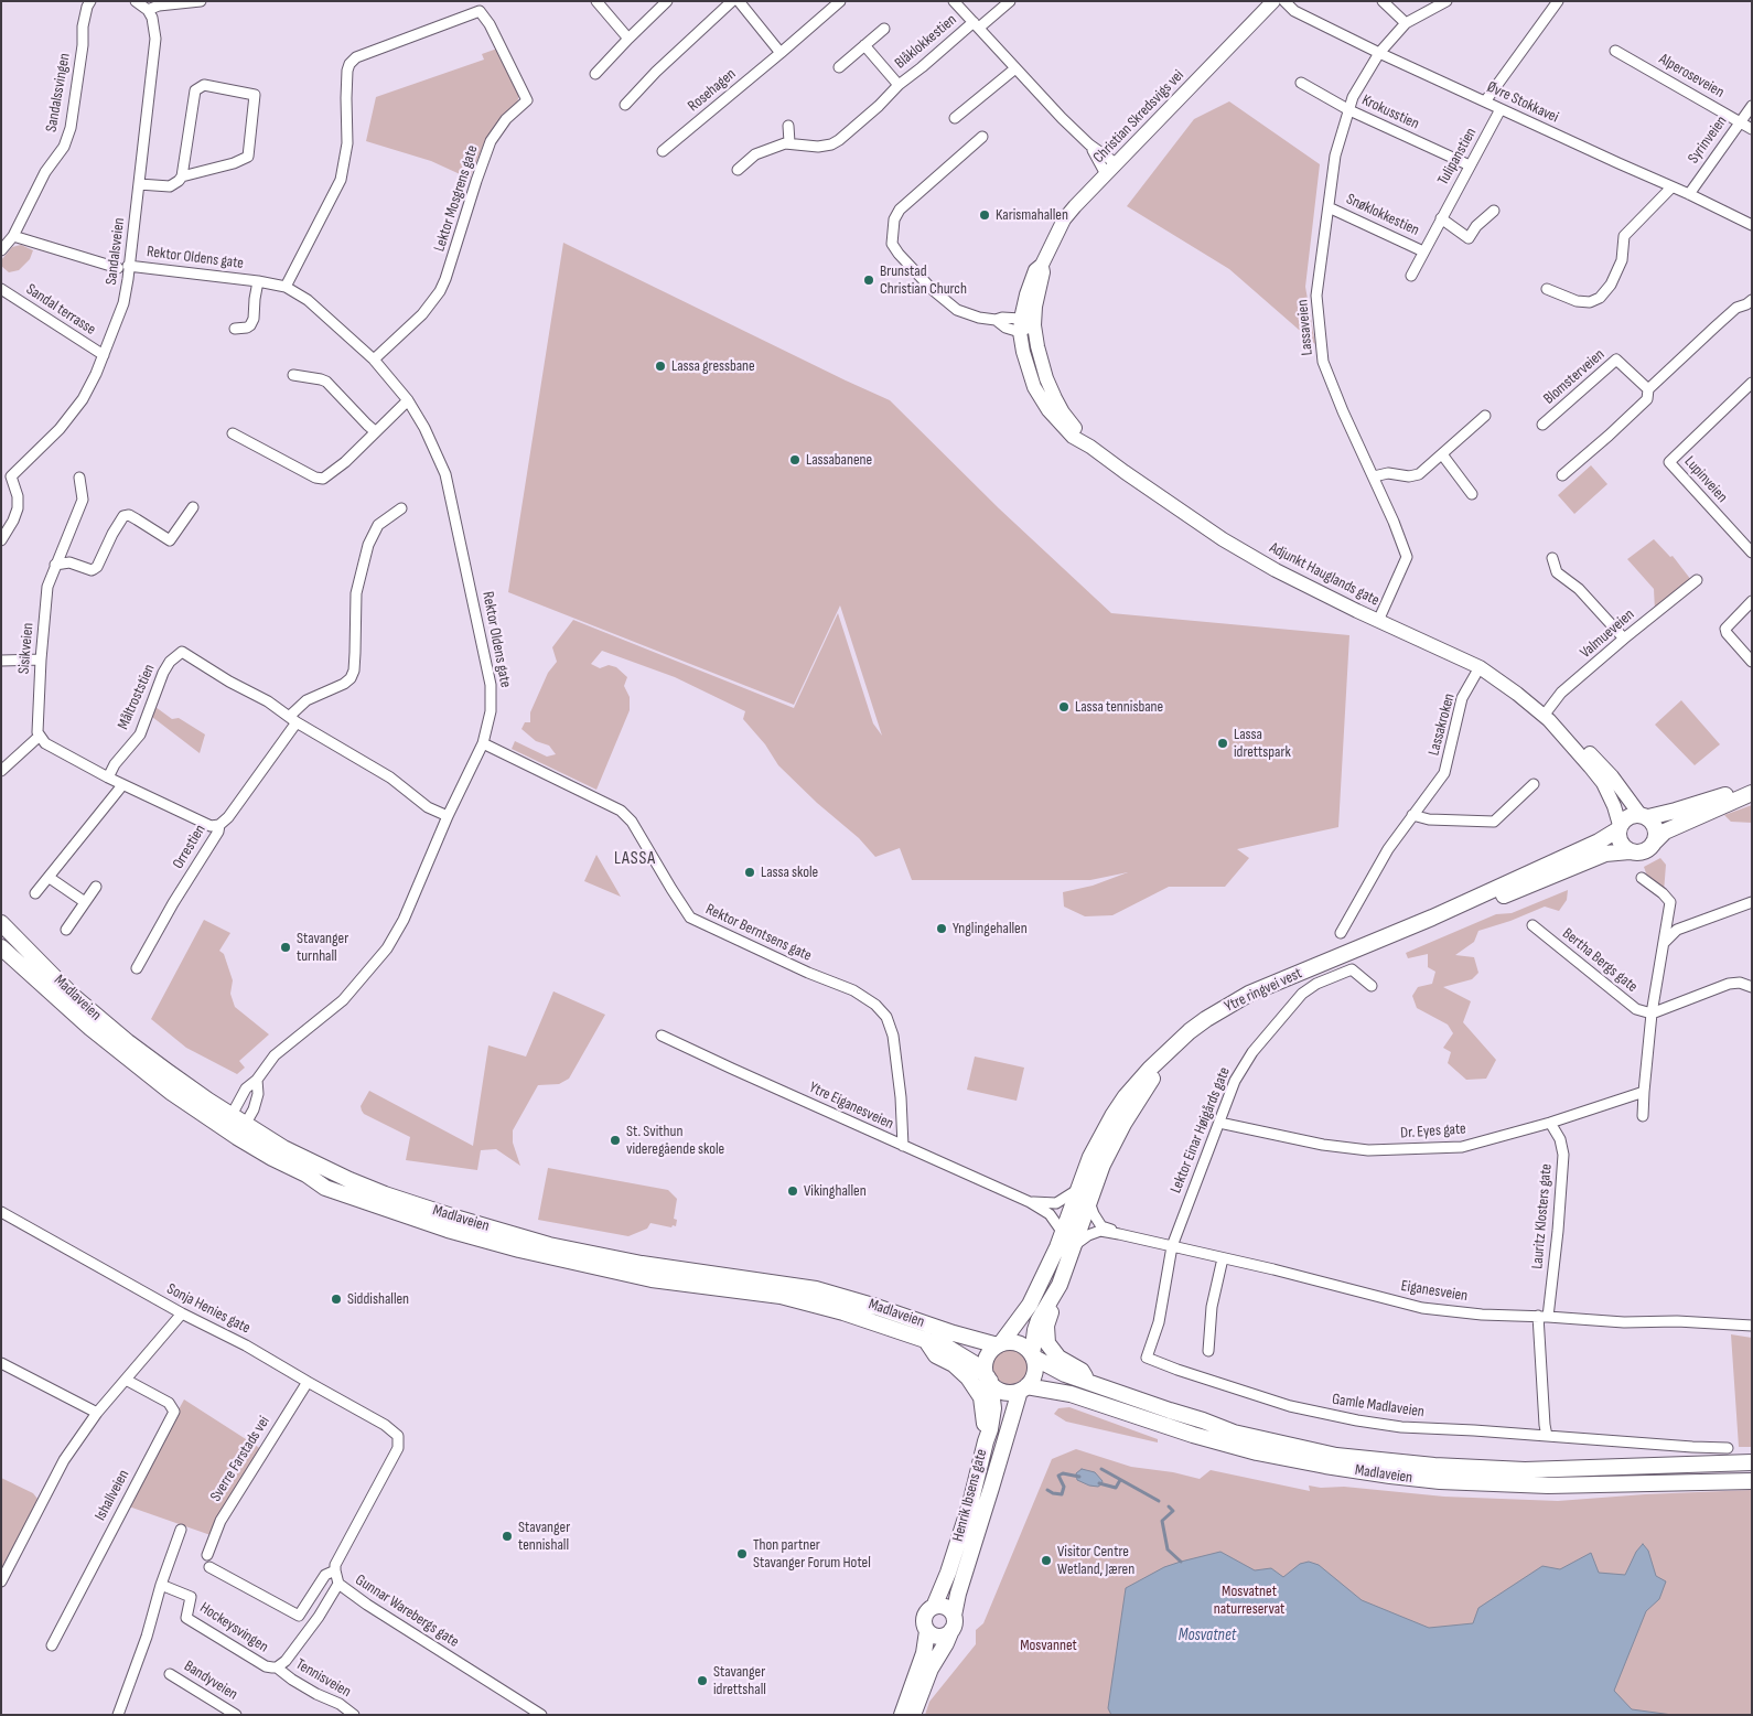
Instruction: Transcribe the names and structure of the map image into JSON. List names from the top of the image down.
{
  "streets": {
    "main road": [
      "Christian Skredsvigs vei",
      "Adjunkt Hauglands gate",
      "Ytre ringvei vest",
      "Madlaveien",
      "Henrik Ibsens gate"
    ],
    "street": [
      "Blåklokkestien",
      "Alperoseveien",
      "Rosehagen",
      "Sandalssvingen",
      "Øvre Stokkavei",
      "Krokusstien",
      "Syrinveien",
      "Tulipanstien",
      "Lektor Mosgrens gate",
      "Snøklokkestien",
      "Sandalsveien",
      "Rektor Oldens gate",
      "Sandal terrasse",
      "Lassaveien",
      "Blomsterveien",
      "Lupinveien",
      "Valmueveien",
      "Sisikveien",
      "Måltroststien",
      "Lassakroken",
      "Orrestien",
      "Rektor Berntsens gate",
      "Bertha Bergs gate",
      "Ytre Eiganesveien",
      "Lektor Einar Høigårds gate",
      "Dr. Eyes gate",
      "Lauritz Klosters gate",
      "Eiganesveien",
      "Sonja Henies gate",
      "Gamle Madlaveien",
      "Sverre Farstads vei",
      "Ishallveien",
      "Gunnar Warebergs gate",
      "Hockeysvingen",
      "Tennisveien",
      "Bandyveien"
    ]
  },
  "crossings": [
    ["Alperoseveien", "Syrinveien"],
    ["Øvre Stokkavei", "Syrinveien"],
    ["Øvre Stokkavei", "Tulipanstien"],
    ["Øvre Stokkavei", "Lassaveien"],
    ["Krokusstien", "Tulipanstien"],
    ["Krokusstien", "Lassaveien"],
    ["Christian Skredsvigs vei", "Adjunkt Hauglands gate"],
    ["Tulipanstien", "Snøklokkestien"],
    ["Lektor Mosgrens gate", "Rektor Oldens gate"],
    ["Snøklokkestien", "Lassaveien"],
    ["Sandalsveien", "Rektor Oldens gate"],
    ["Sandalsveien", "Sandal terrasse"],
    ["Rektor Oldens gate", "Rektor Berntsens gate"],
    ["Rektor Oldens gate", "Madlaveien"],
    ["Lassaveien", "Adjunkt Hauglands gate"],
    ["Adjunkt Hauglands gate", "Valmueveien"],
    ["Adjunkt Hauglands gate", "Lassakroken"],
    ["Adjunkt Hauglands gate", "Ytre ringvei vest"],
    ["Måltroststien", "Orrestien"],
    ["Rektor Berntsens gate", "Ytre Eiganesveien"],
    ["Bertha Bergs gate", "Dr. Eyes gate"],
    ["Ytre ringvei vest", "Madlaveien"],
    ["Ytre ringvei vest", "Ytre Eiganesveien"],
    ["Ytre ringvei vest", "Eiganesveien"],
    ["Ytre ringvei vest", "Henrik Ibsens gate"],
    ["Madlaveien", "Henrik Ibsens gate"],
    ["Lektor Einar Høigårds gate", "Dr. Eyes gate"],
    ["Lektor Einar Høigårds gate", "Eiganesveien"],
    ["Lektor Einar Høigårds gate", "Gamle Madlaveien"],
    ["Dr. Eyes gate", "Lauritz Klosters gate"],
    ["Lauritz Klosters gate", "Eiganesveien"],
    ["Lauritz Klosters gate", "Gamle Madlaveien"],
    ["Eiganesveien", "Gamle Madlaveien"],
    ["Sonja Henies gate", "Sverre Farstads vei"],
    ["Sonja Henies gate", "Gunnar Warebergs gate"],
    ["Gunnar Warebergs gate", "Hockeysvingen"],
    ["Hockeysvingen", "Tennisveien"]
  ],
  "districts": ["LASSA"],
  "water": ["Mosvatnet"],
  "parks": ["Mosvatnet naturreservat", "Mosvannet"],
  "places": [
    "Karismahallen",
    "Brunstad Christian Church",
    "Lassa gressbane",
    "Lassabanene",
    "Lassa tennisbane",
    "Lassa idrettspark",
    "Lassa skole",
    "Ynglingehallen",
    "Stavanger turnhall",
    "St. Svithun videregående skole",
    "Vikinghallen",
    "Siddishallen",
    "Stavanger tennishall",
    "Thon partner Stavanger Forum Hotel",
    "Visitor Centre Wetland, Jæren",
    "Stavanger idrettshall"
  ]
}
